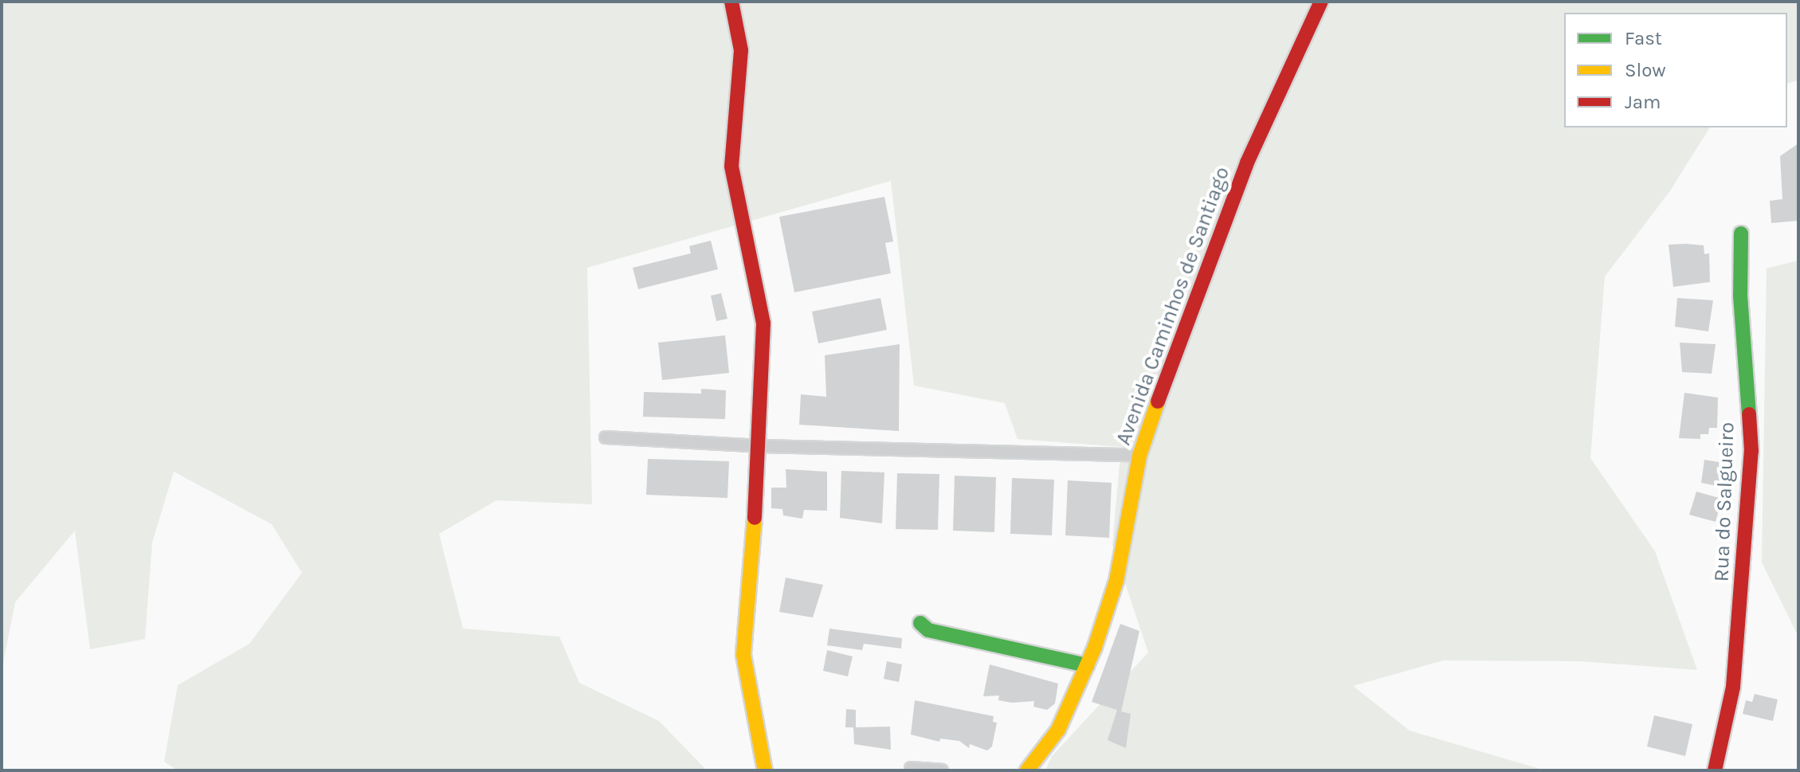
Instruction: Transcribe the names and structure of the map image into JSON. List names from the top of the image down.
{
  "streets": {
    "street": ["Avenida Caminhos de Santiago", "Rua do Salgueiro"]
  },
  "legend": ["Fast", "Slow", "Jam"]
}
